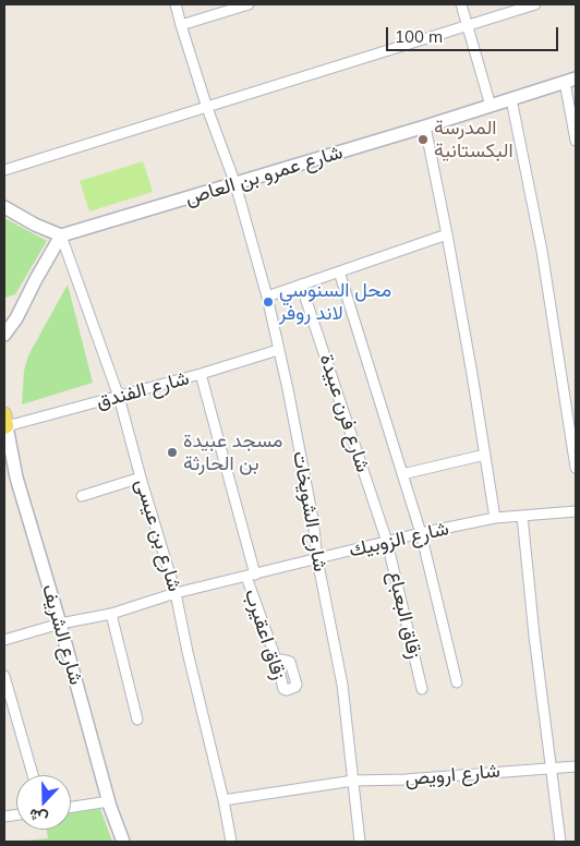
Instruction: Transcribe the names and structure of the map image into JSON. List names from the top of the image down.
{
  "streets": {
    "street": [
      "شارع عمرو بن العاص",
      "شارع الفندق",
      "شارع فرن عبيدة",
      "شارع الشويخات",
      "شارع بن عيسى",
      "شارع الزوبيك",
      "زقاق البعباع",
      "شارع الشريف",
      "زقاق اعقيرب",
      "شارع ارويص"
    ]
  },
  "crossings": [
    ["شارع عمرو بن العاص", "شارع الشويخات"],
    ["شارع عمرو بن العاص", "شارع بن عيسى"],
    ["شارع الفندق", "شارع الشويخات"],
    ["شارع الفندق", "شارع بن عيسى"],
    ["شارع الفندق", "شارع الشريف"],
    ["شارع الفندق", "زقاق اعقيرب"],
    ["شارع فرن عبيدة", "شارع الزوبيك"],
    ["شارع فرن عبيدة", "زقاق البعباع"],
    ["شارع الشويخات", "شارع الزوبيك"],
    ["شارع الشويخات", "شارع ارويص"],
    ["شارع بن عيسى", "شارع الزوبيك"],
    ["شارع بن عيسى", "شارع ارويص"],
    ["شارع الزوبيك", "زقاق البعباع"],
    ["شارع الزوبيك", "شارع الشريف"],
    ["شارع الزوبيك", "زقاق اعقيرب"]
  ],
  "places": ["المدرسة البكستانية", "محل السنوسي لاند روفر", "مسجد عبيدة بن الحارثة"],
  "scale_bar": "100 m",
  "north": "bottom"
}
